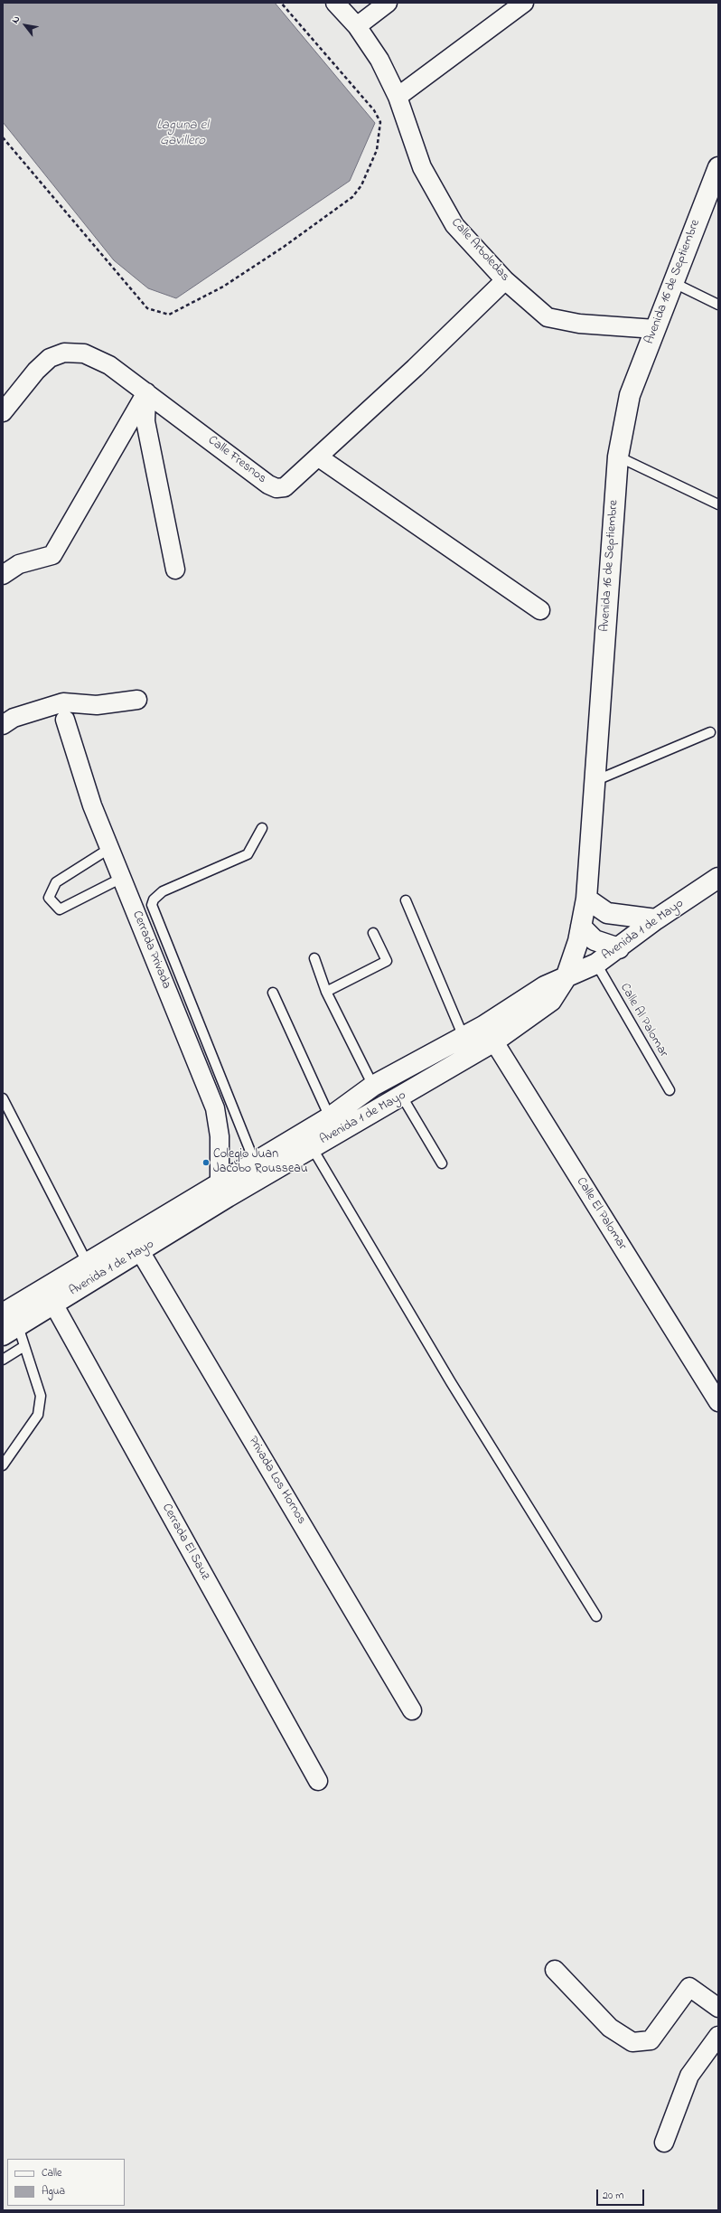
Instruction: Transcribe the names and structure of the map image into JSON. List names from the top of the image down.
{
  "streets": {
    "main road": ["Avenida 16 de Septiembre", "Avenida 1 de Mayo"],
    "street": [
      "Calle Arboledas",
      "Calle Fresnos",
      "Cerrada Privada",
      "Calle El Palomar",
      "Privada Los Hornos",
      "Cerrada El Sauz"
    ],
    "lane": ["Calle Al Palomar"]
  },
  "crossings": [
    ["Calle Arboledas", "Avenida 16 de Septiembre"],
    ["Calle Arboledas", "Calle Fresnos"],
    ["Avenida 16 de Septiembre", "Avenida 1 de Mayo"],
    ["Avenida 1 de Mayo", "Cerrada Privada"],
    ["Avenida 1 de Mayo", "Calle Al Palomar"],
    ["Avenida 1 de Mayo", "Calle El Palomar"],
    ["Avenida 1 de Mayo", "Privada Los Hornos"],
    ["Avenida 1 de Mayo", "Cerrada El Sauz"]
  ],
  "water": ["Laguna el Gavillero"],
  "places": ["Colegio Juan Jacobo Rousseau"],
  "legend": ["Calle", "Agua"],
  "scale_bar": "20 m",
  "north": "top left"
}
